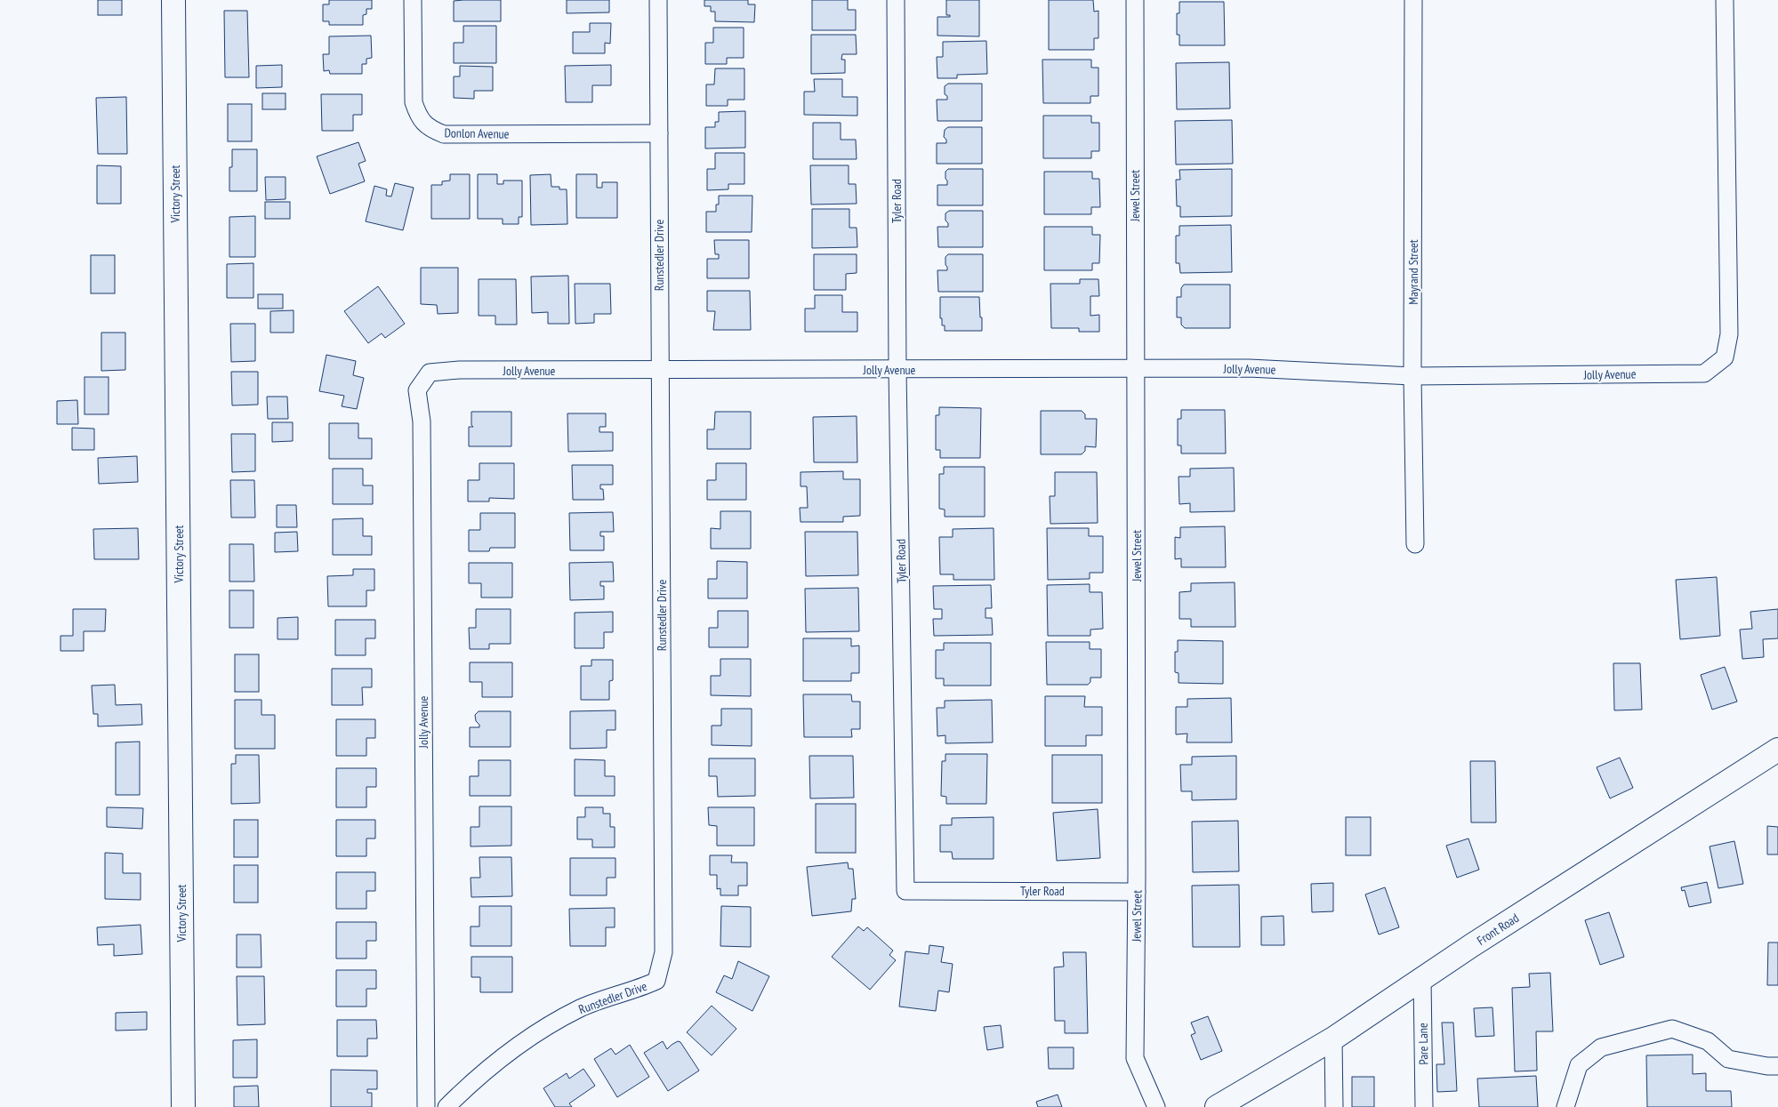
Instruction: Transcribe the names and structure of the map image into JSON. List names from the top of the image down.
{
  "streets": {
    "street": [
      "Donlon Avenue",
      "Victory Street",
      "Jewel Street",
      "Tyler Road",
      "Runstedler Drive",
      "Mayrand Street",
      "Jolly Avenue",
      "Front Road",
      "Pare Lane"
    ]
  },
  "crossings": [
    ["Donlon Avenue", "Runstedler Drive"],
    ["Jewel Street", "Tyler Road"],
    ["Jewel Street", "Jolly Avenue"],
    ["Tyler Road", "Jolly Avenue"],
    ["Runstedler Drive", "Jolly Avenue"],
    ["Mayrand Street", "Jolly Avenue"],
    ["Front Road", "Pare Lane"]
  ]
}
